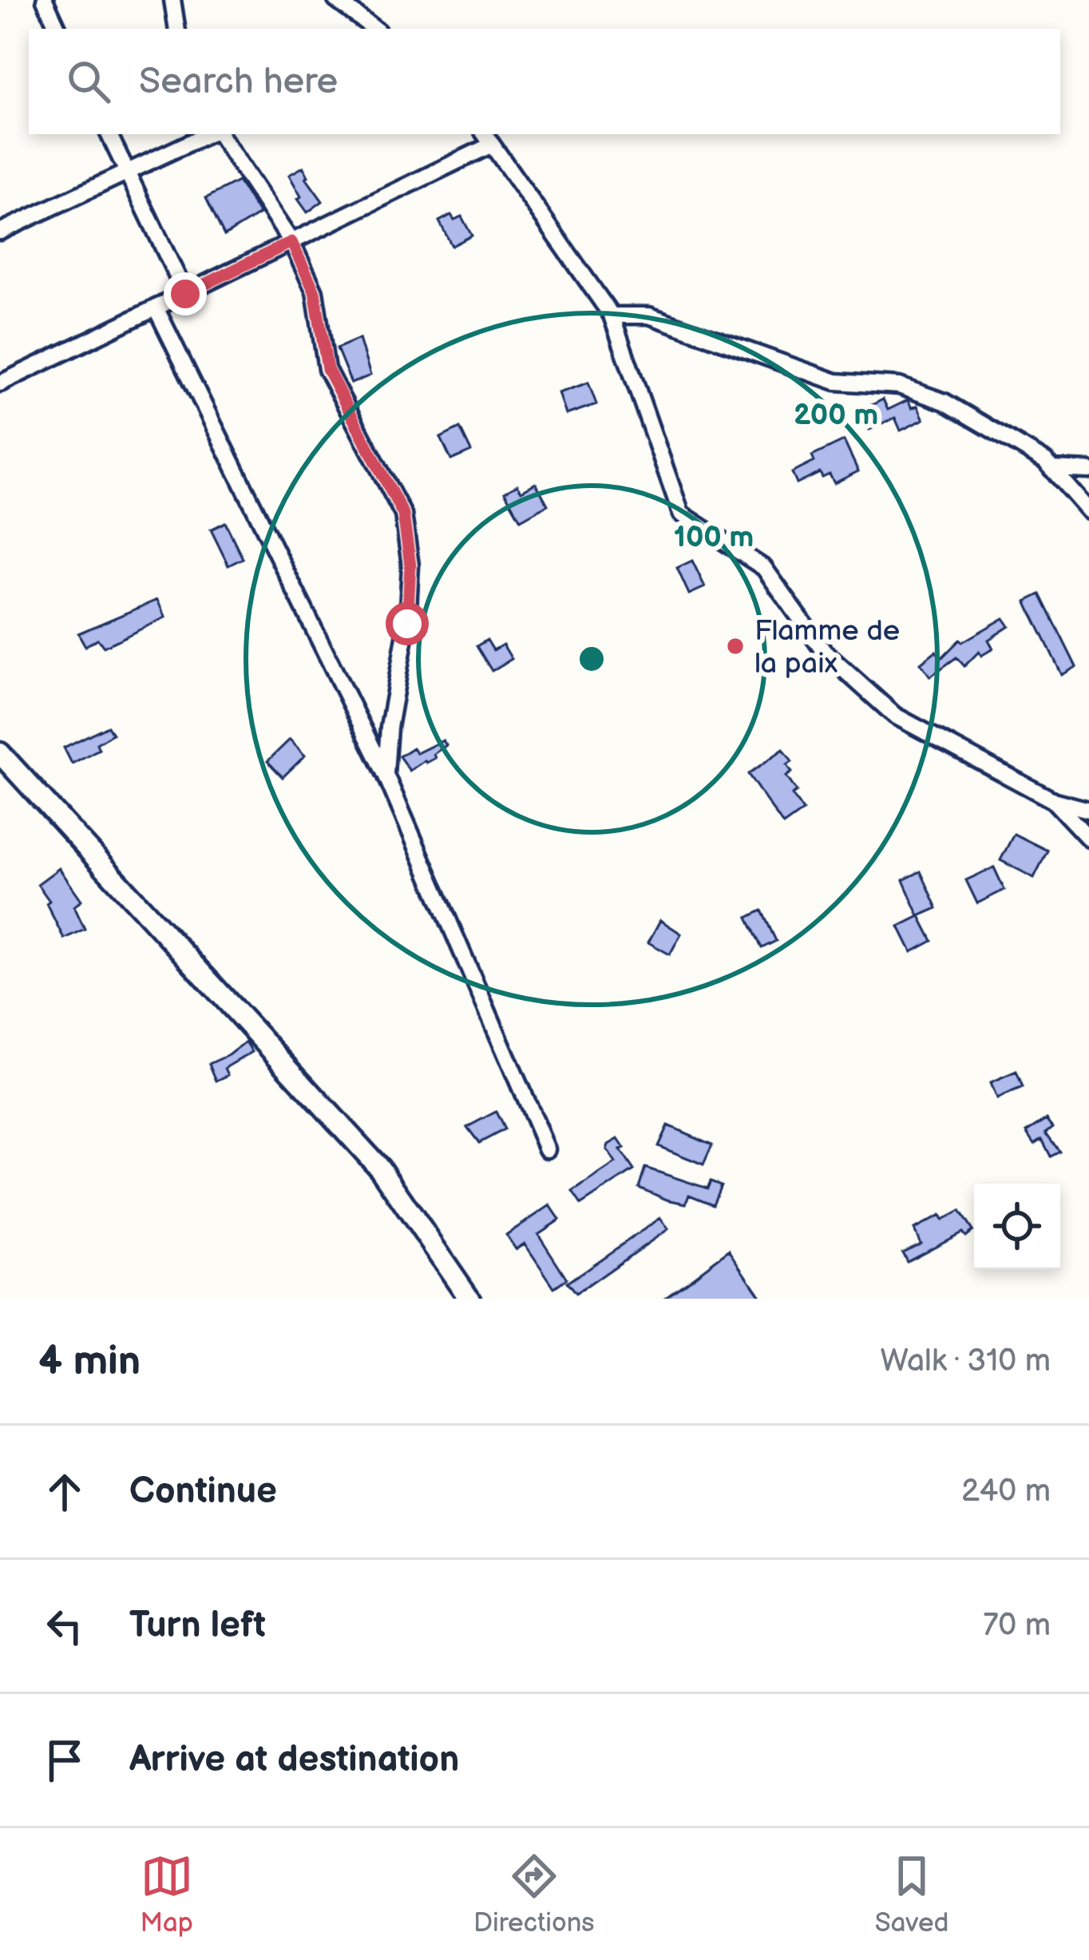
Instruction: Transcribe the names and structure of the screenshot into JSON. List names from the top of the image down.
{
  "places": ["Flamme de la paix"],
  "page": {
    "search": "Search here",
    "heading": ["4 min", "Walk · 310 m"],
    "list": [
      ["Continue", "240 m"],
      ["Turn left", "70 m"],
      "Arrive at destination"
    ],
    "nav": ["Map", "Directions", "Saved"]
  },
  "rings": ["200 m", "100 m"]
}
